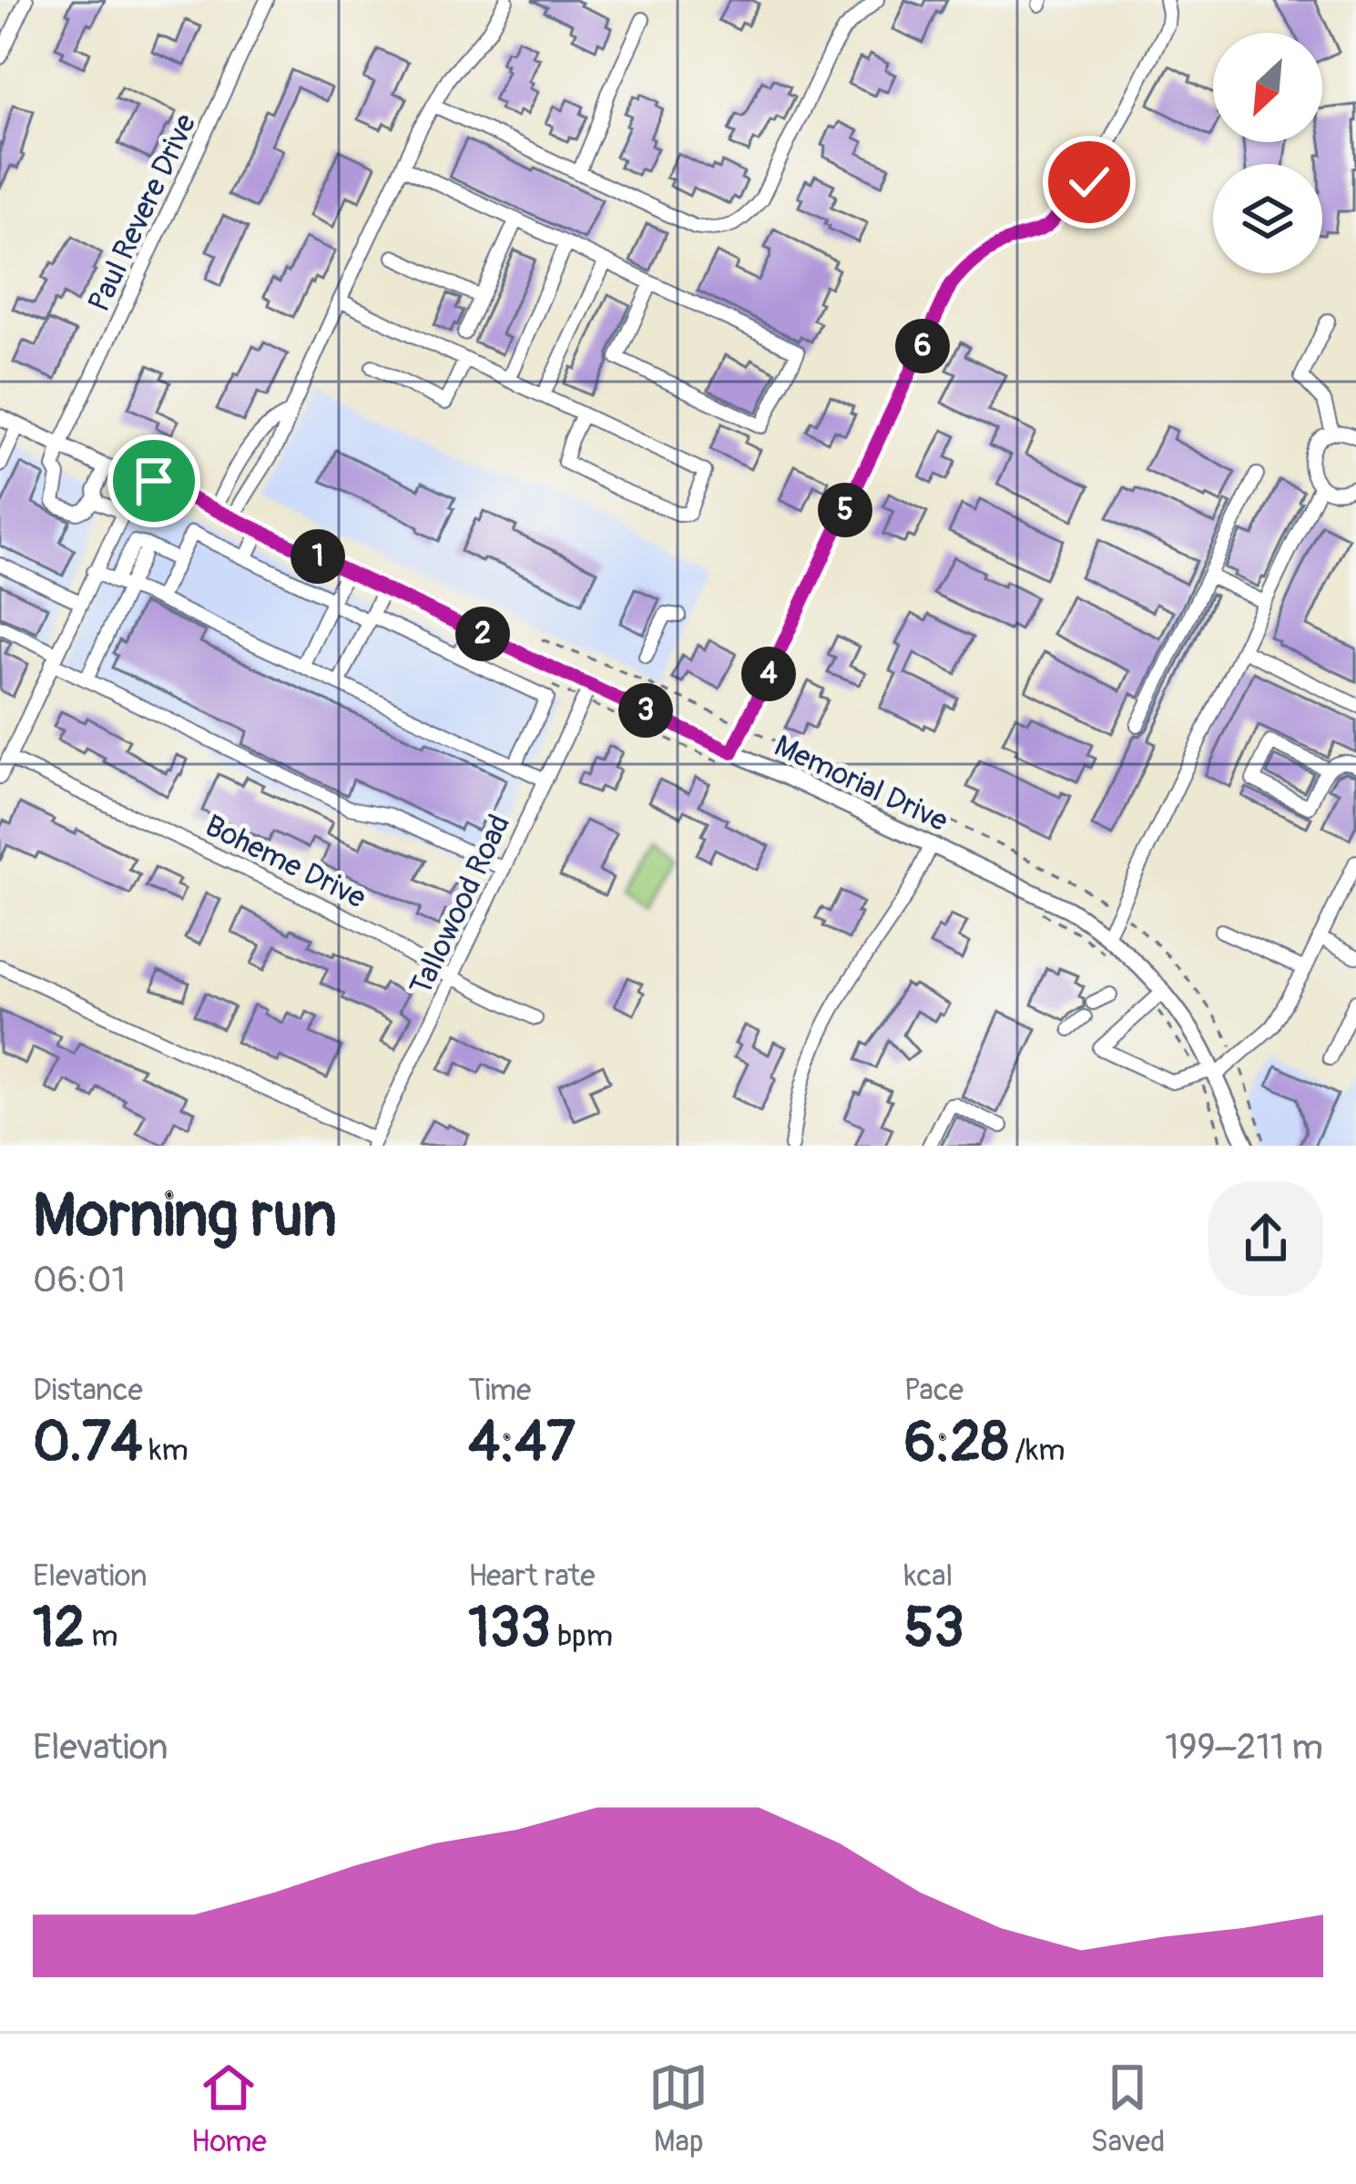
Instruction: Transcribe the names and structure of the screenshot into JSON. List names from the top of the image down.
{
  "streets": {
    "main road": ["Memorial Drive"],
    "street": ["Paul Revere Drive", "Boheme Drive", "Tallowood Road"]
  },
  "crossings": [
    ["Paul Revere Drive", "Memorial Drive"],
    ["Memorial Drive", "Tallowood Road"],
    ["Boheme Drive", "Tallowood Road"]
  ],
  "north": "bottom left",
  "page": {
    "pins": [
      "6",
      "5",
      "1",
      "2",
      "4",
      "3"
    ],
    "heading": ["Morning run", "06:01"],
    "stats": [
      ["Distance", "0.74 km"],
      ["Time", "4:47"],
      ["Pace", "6:28 /km"],
      ["Elevation", "12 m"],
      ["Heart rate", "133 bpm"],
      ["kcal", "53"]
    ],
    "chart": ["Elevation", "199–211 m"],
    "tabs": ["Home", "Map", "Saved"]
  }
}
